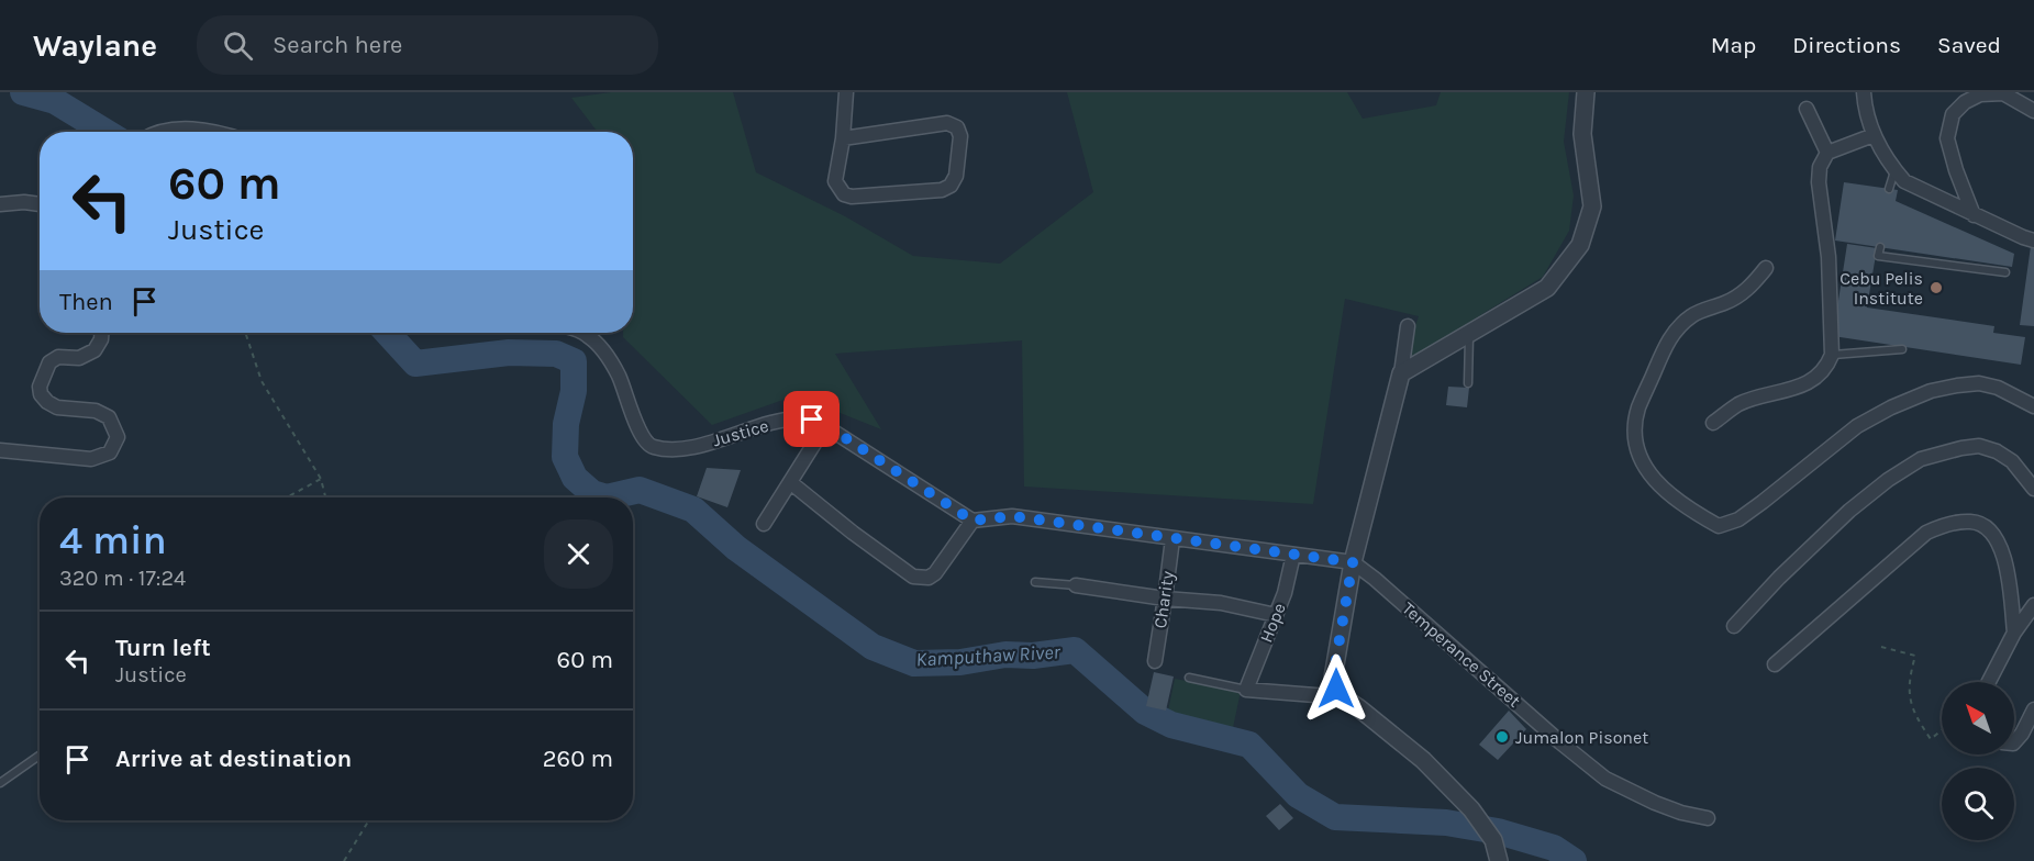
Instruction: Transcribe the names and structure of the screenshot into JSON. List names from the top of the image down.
{
  "streets": {
    "street": [
      "Justice",
      "Charity",
      "Hope",
      "Temperance Street"
    ]
  },
  "water": ["Kamputhaw River"],
  "places": ["Cebu Pelis Institute", "Jumalon Pisonet"],
  "north": "top left",
  "page": {
    "header": "Waylane",
    "search": "Search here",
    "nav": ["Map", "Directions", "Saved"],
    "turn": ["60 m", "Justice"],
    "then": "Then",
    "heading": ["4 min", "320 m · 17:24"],
    "list": [
      {
        "name": "Turn left",
        "note": "Justice",
        "value": "60 m"
      },
      {
        "name": "Arrive at destination",
        "value": "260 m"
      }
    ]
  }
}
